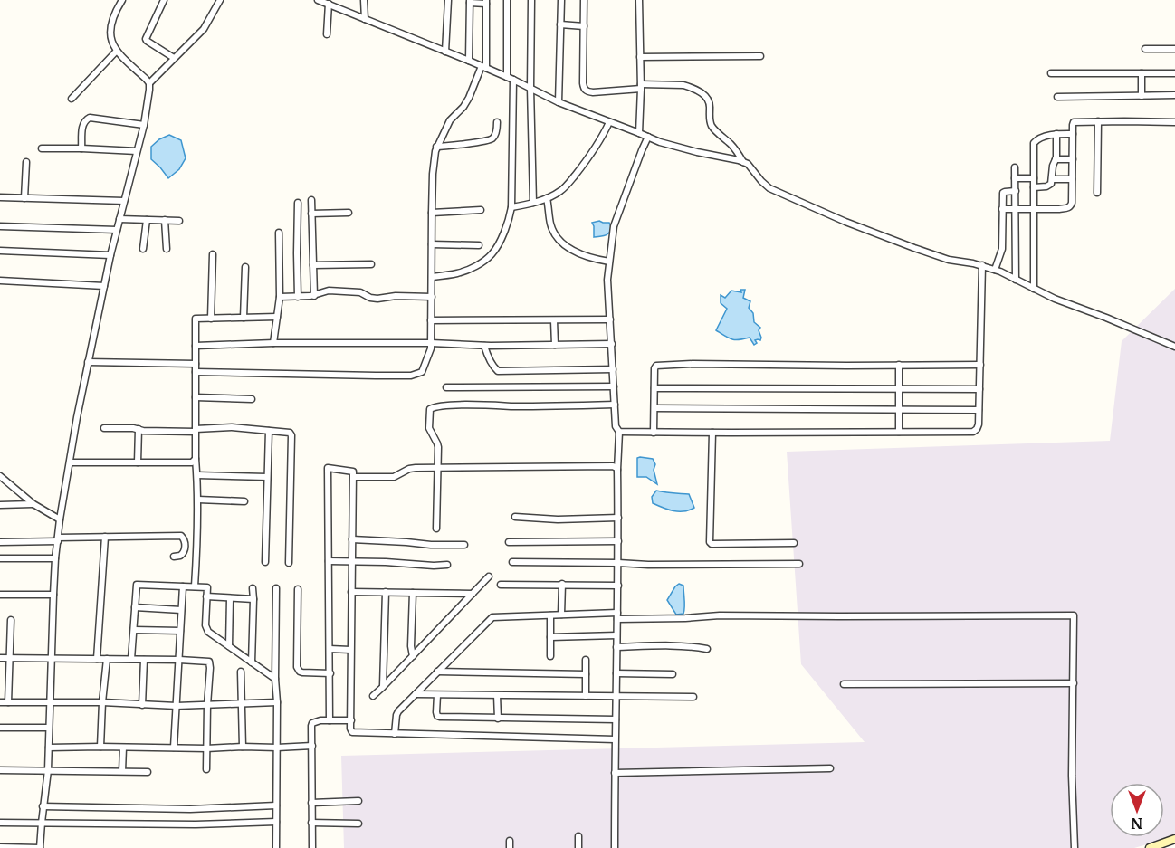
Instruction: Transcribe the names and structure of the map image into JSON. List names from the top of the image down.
{
  "north": "bottom"
}
